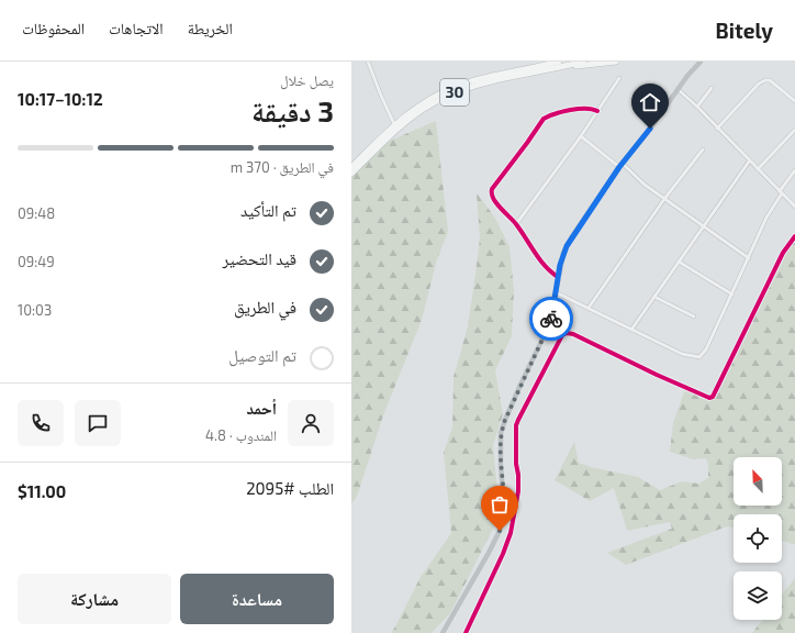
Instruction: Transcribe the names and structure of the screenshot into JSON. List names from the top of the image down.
{
  "streets": {
    "main road": ["30"]
  },
  "north": "top left",
  "page": {
    "header": "Bitely",
    "nav": ["الخريطة", "الاتجاهات", "المحفوظات"],
    "heading": ["3 دقيقة", "يصل خلال", "10:12–10:17"],
    "panel": [
      "أحمد",
      "المندوب · 4.8",
      "الطلب #2095",
      "$11.00"
    ],
    "bar": "في الطريق · 370 m",
    "list": [
      ["تم التأكيد", "09:48"],
      ["قيد التحضير", "09:49"],
      ["في الطريق", "10:03"],
      "تم التوصيل"
    ],
    "buttons": ["مساعدة", "مشاركة"]
  }
}
